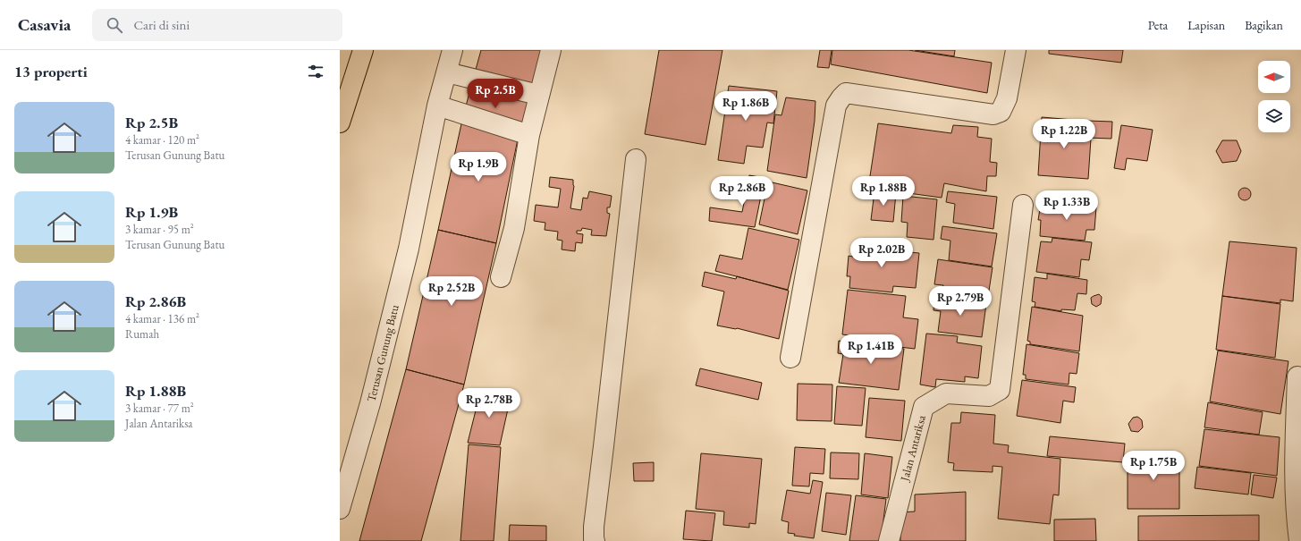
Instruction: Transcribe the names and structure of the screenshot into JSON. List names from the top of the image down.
{
  "streets": {
    "street": ["Terusan Gunung Batu", "Jalan Antariksa"]
  },
  "north": "left",
  "page": {
    "header": "Casavia",
    "search": "Cari di sini",
    "nav": ["Peta", "Lapisan", "Bagikan"],
    "heading": "13 properti",
    "price": [
      "Rp 2.5B",
      "Rp 1.86B",
      "Rp 1.22B",
      "Rp 1.9B",
      "Rp 2.86B",
      "Rp 1.88B",
      "Rp 1.33B",
      "Rp 2.02B",
      "Rp 2.52B",
      "Rp 2.79B",
      "Rp 1.41B",
      "Rp 2.78B",
      "Rp 1.75B"
    ],
    "list": [
      {
        "name": "Rp 2.5B",
        "note": "4 kamar · 120 m² · Terusan Gunung Batu"
      },
      {
        "name": "Rp 1.9B",
        "note": "3 kamar · 95 m² · Terusan Gunung Batu"
      },
      {
        "name": "Rp 2.86B",
        "note": "4 kamar · 136 m² · Rumah"
      },
      {
        "name": "Rp 1.88B",
        "note": "3 kamar · 77 m² · Jalan Antariksa"
      }
    ]
  }
}
